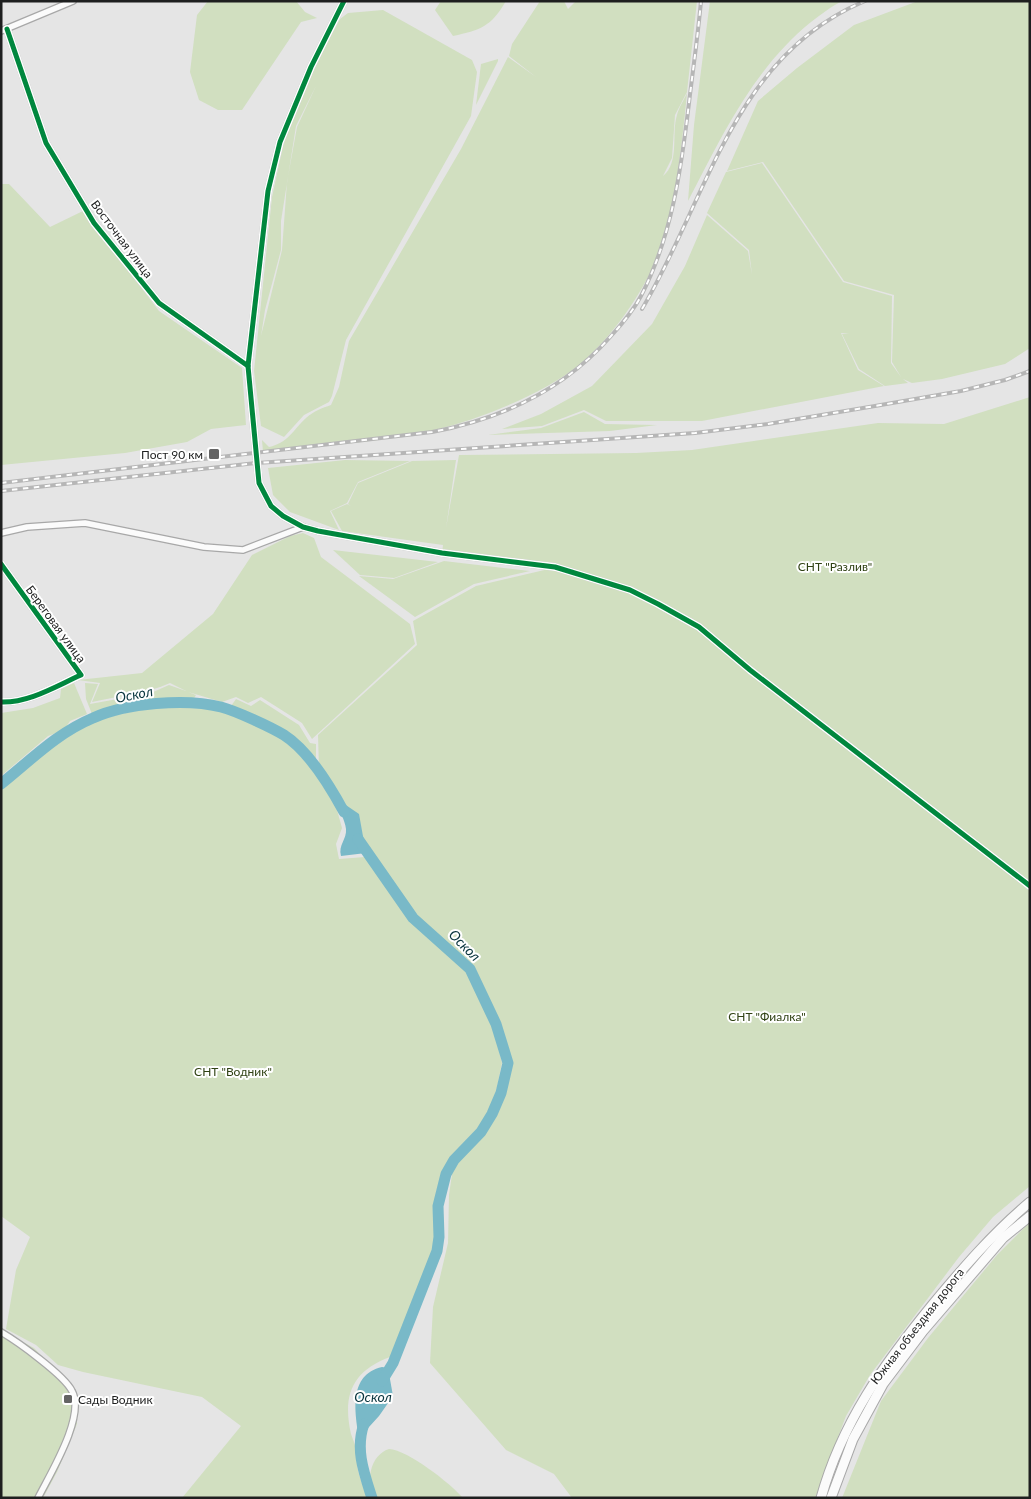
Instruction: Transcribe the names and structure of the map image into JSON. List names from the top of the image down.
{
  "streets": {
    "main road": ["Южная объездная дорога"],
    "street": ["Восточная улица", "Береговая улица"]
  },
  "water": ["Оскол"],
  "parks": ["СНТ \"Разлив\"", "СНТ \"Фиалка\"", "СНТ \"Водник\""],
  "places": {
    "transit": ["Пост 90 км", "Сады Водник"]
  }
}
